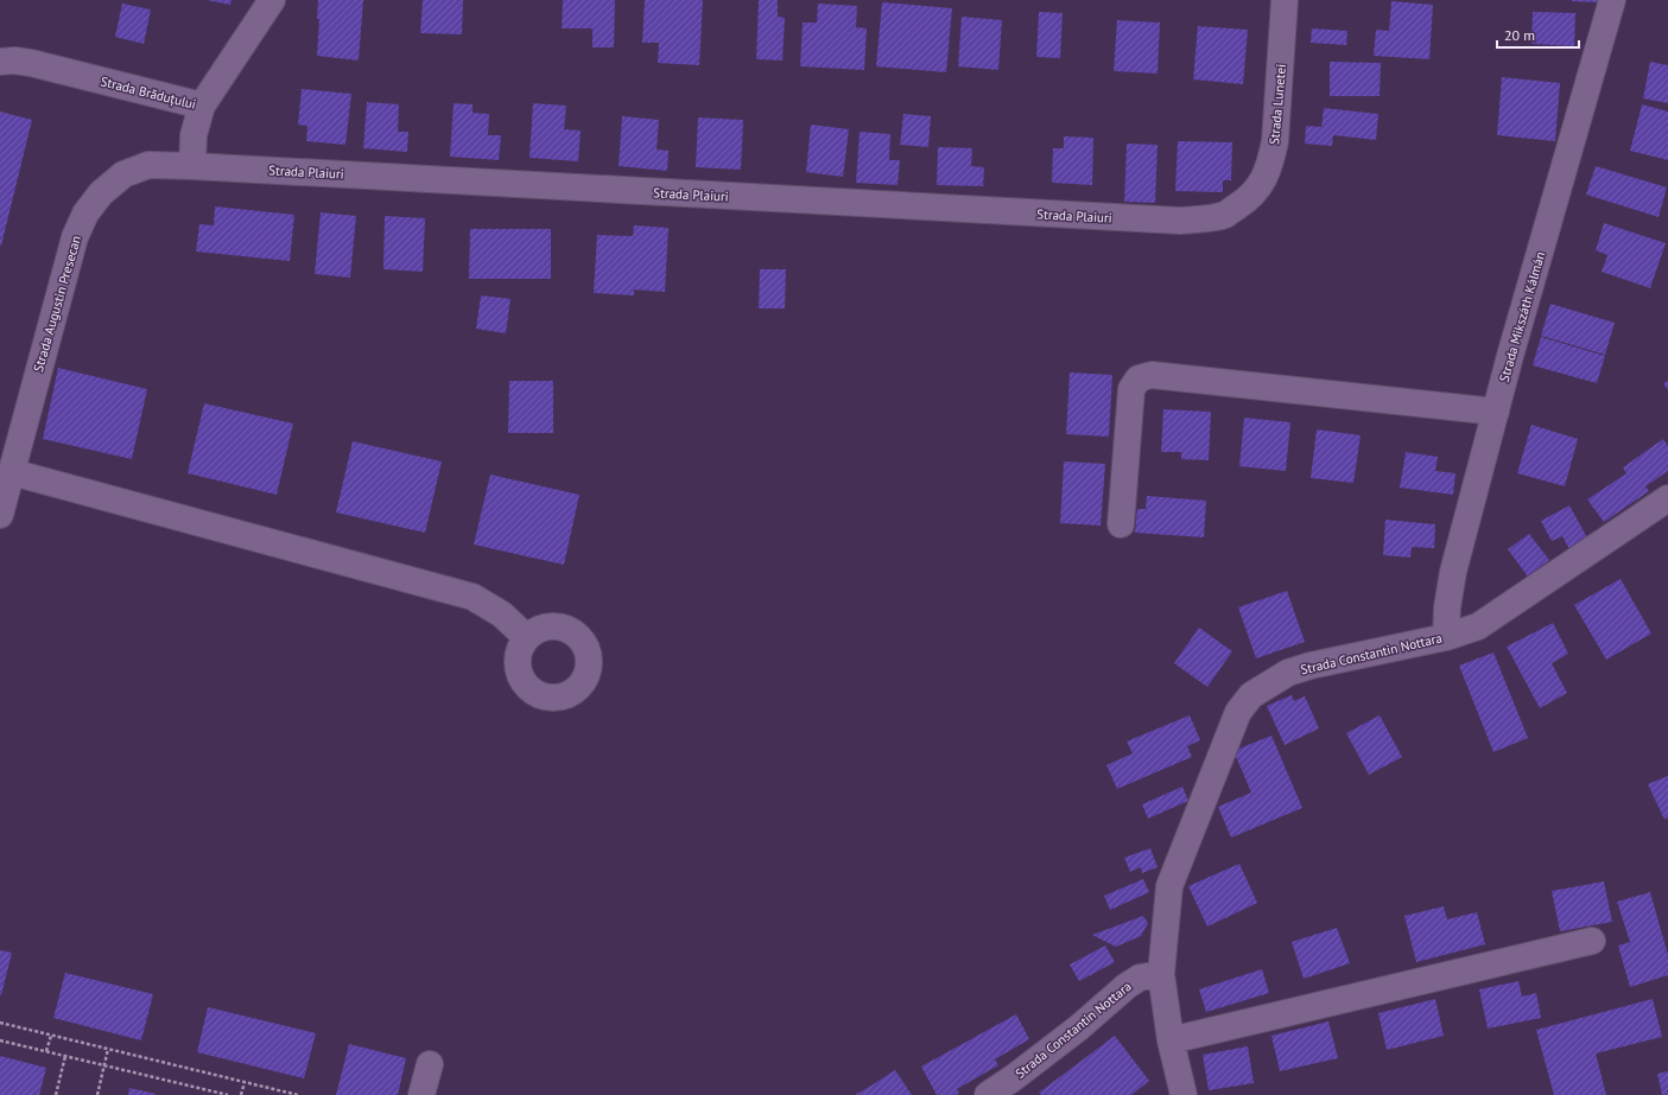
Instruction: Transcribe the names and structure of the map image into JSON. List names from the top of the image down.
{
  "streets": {
    "street": [
      "Strada Brăduțului",
      "Strada Lunetei",
      "Strada Plaiuri",
      "Strada Augustin Presecan",
      "Strada Mikszáth Kálmán",
      "Strada Constantin Nottara"
    ]
  },
  "crossings": [
    ["Strada Lunetei", "Strada Plaiuri"],
    ["Strada Plaiuri", "Strada Augustin Presecan"],
    ["Strada Mikszáth Kálmán", "Strada Constantin Nottara"]
  ],
  "scale_bar": "20 m"
}
